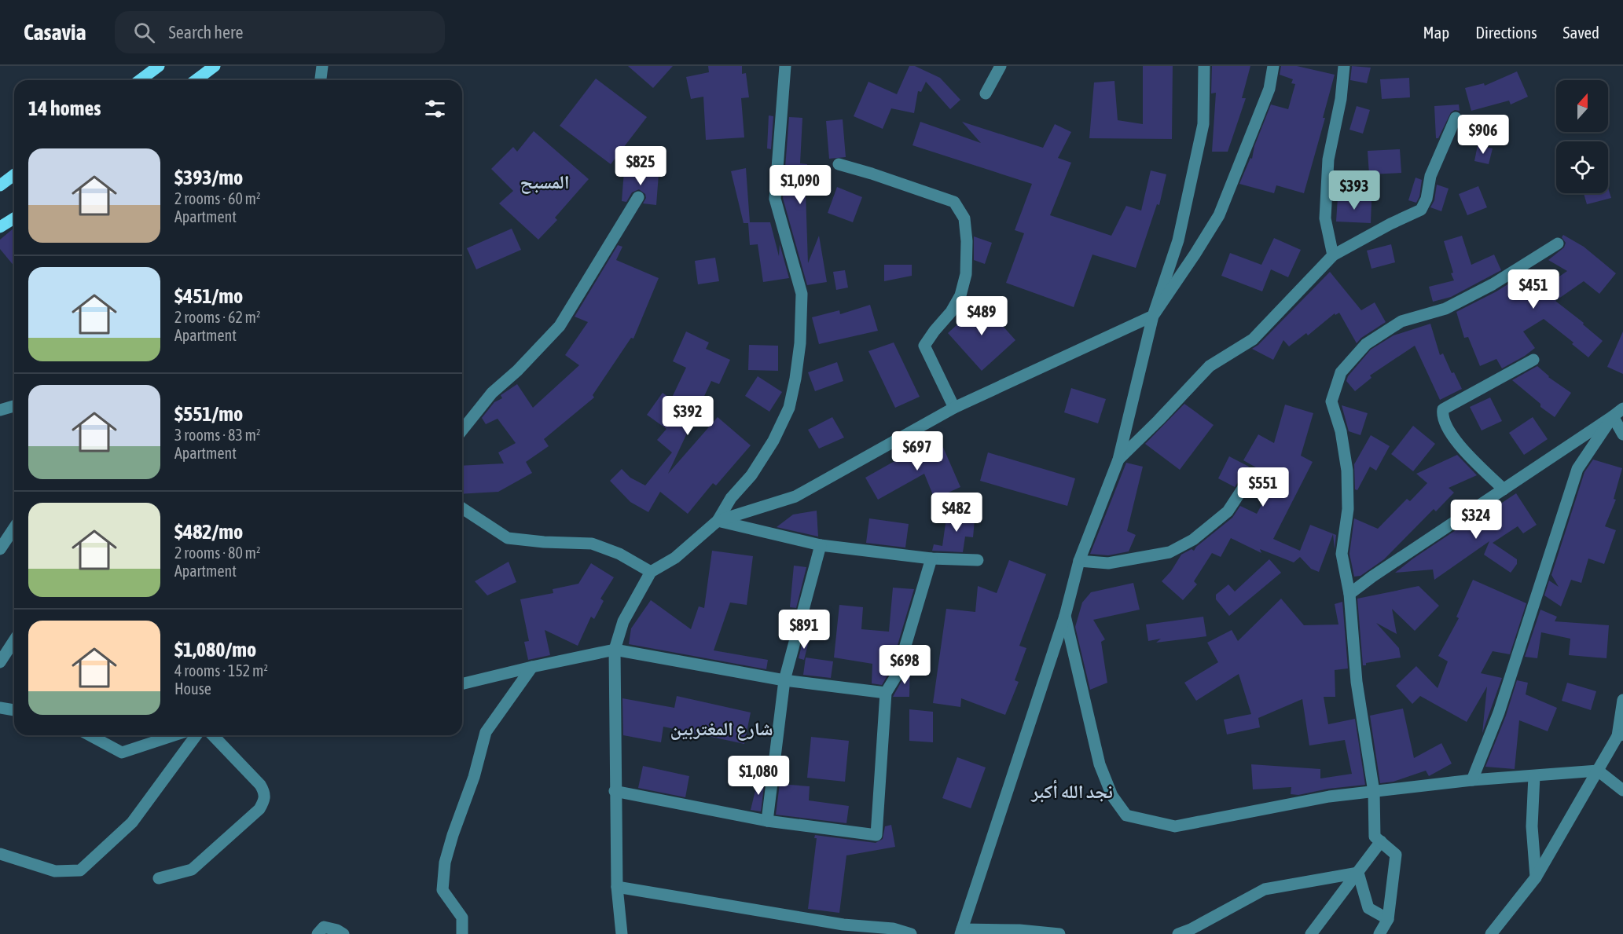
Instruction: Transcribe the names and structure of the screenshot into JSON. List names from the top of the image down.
{
  "districts": ["المسبح", "شارع المغتربين", "نجد الله أكبر"],
  "north": "top",
  "page": {
    "header": "Casavia",
    "search": "Search here",
    "nav": ["Map", "Directions", "Saved"],
    "heading": "14 homes",
    "price": [
      "$906",
      "$825",
      "$1,090",
      "$393",
      "$451",
      "$489",
      "$392",
      "$697",
      "$551",
      "$482",
      "$324",
      "$891",
      "$698",
      "$1,080"
    ],
    "list": [
      {
        "name": "$393/mo",
        "note": "2 rooms · 60 m² · Apartment"
      },
      {
        "name": "$451/mo",
        "note": "2 rooms · 62 m² · Apartment"
      },
      {
        "name": "$551/mo",
        "note": "3 rooms · 83 m² · Apartment"
      },
      {
        "name": "$482/mo",
        "note": "2 rooms · 80 m² · Apartment"
      },
      {
        "name": "$1,080/mo",
        "note": "4 rooms · 152 m² · House"
      }
    ]
  }
}
